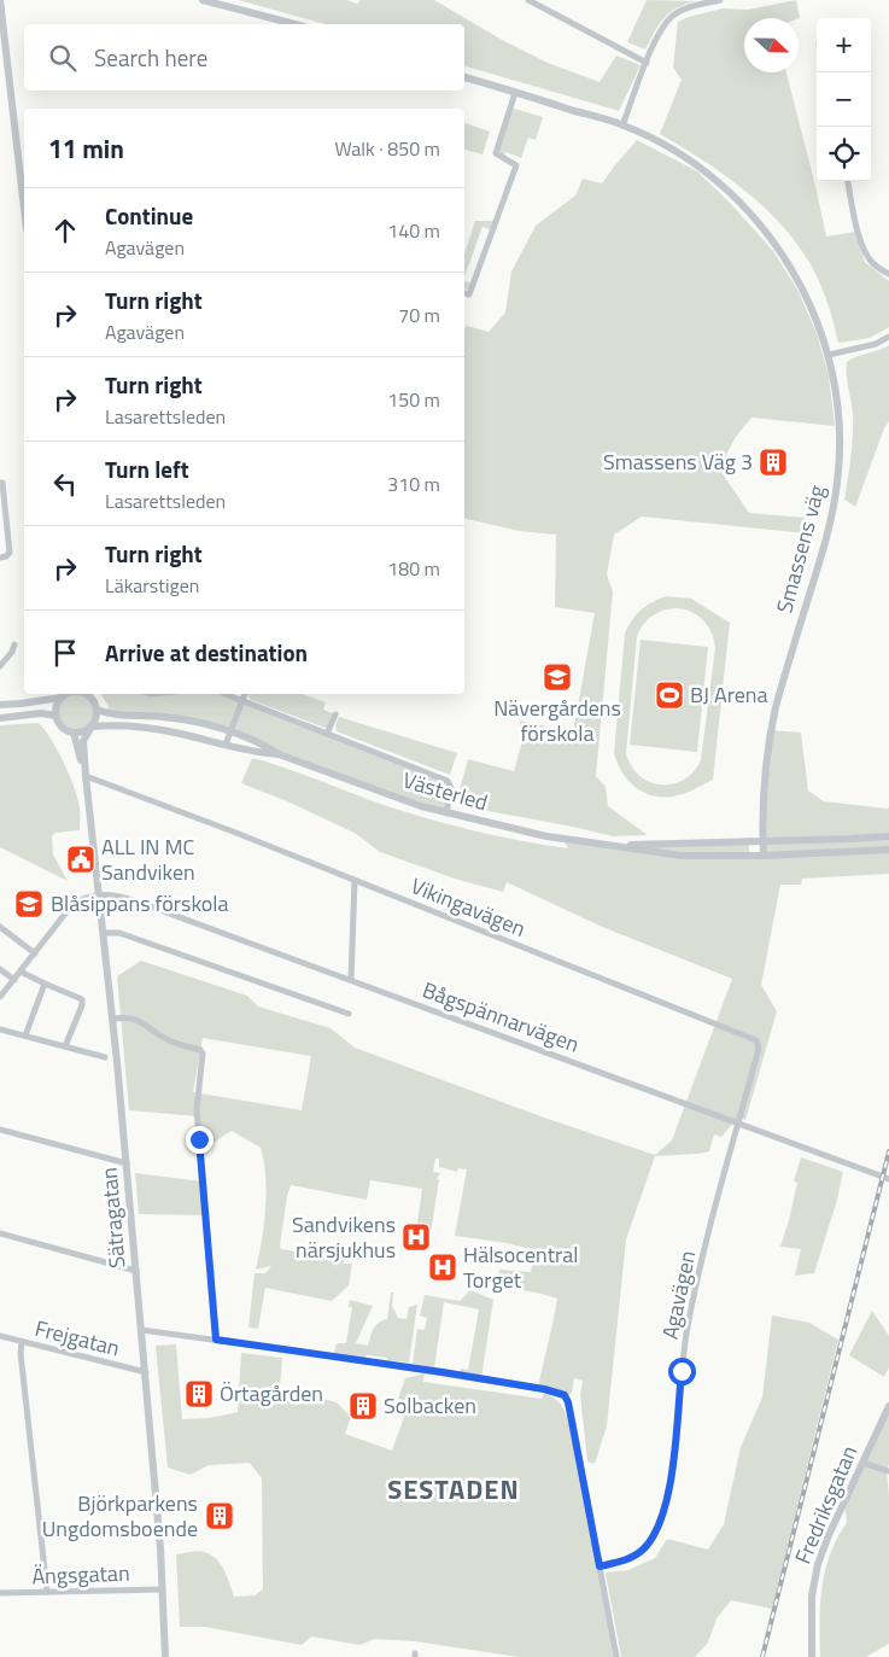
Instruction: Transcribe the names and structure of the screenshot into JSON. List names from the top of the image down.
{
  "streets": {
    "street": [
      "Smassens väg",
      "Västerled",
      "Vikingavägen",
      "Bågspännarvägen",
      "Sätragatan",
      "Agavägen",
      "Frejgatan",
      "Fredriksgatan",
      "Ängsgatan"
    ]
  },
  "crossings": [
    ["Smassens väg", "Västerled"],
    ["Västerled", "Sätragatan"],
    ["Vikingavägen", "Bågspännarvägen"],
    ["Vikingavägen", "Sätragatan"],
    ["Vikingavägen", "Agavägen"],
    ["Bågspännarvägen", "Sätragatan"],
    ["Bågspännarvägen", "Agavägen"],
    ["Sätragatan", "Frejgatan"],
    ["Sätragatan", "Ängsgatan"]
  ],
  "districts": ["SESTADEN"],
  "places": {
    "building": [
      "Smassens Väg 3",
      "Örtagården",
      "Solbacken",
      "Björkparkens Ungdomsboende"
    ],
    "school or university": ["Nävergårdens förskola", "Blåsippans förskola"],
    "sports": ["BJ Arena"],
    "public building": ["ALL IN MC Sandviken"],
    "hospital": ["Sandvikens närsjukhus", "Hälsocentral Torget"]
  },
  "north": "right",
  "page": {
    "map_buttons": ["+", "−"],
    "search": "Search here",
    "heading": ["11 min", "Walk · 850 m"],
    "list": [
      ["Continue", "Agavägen", "140 m"],
      ["Turn right", "Agavägen", "70 m"],
      ["Turn right", "Lasarettsleden", "150 m"],
      ["Turn left", "Lasarettsleden", "310 m"],
      ["Turn right", "Läkarstigen", "180 m"],
      "Arrive at destination"
    ]
  }
}
